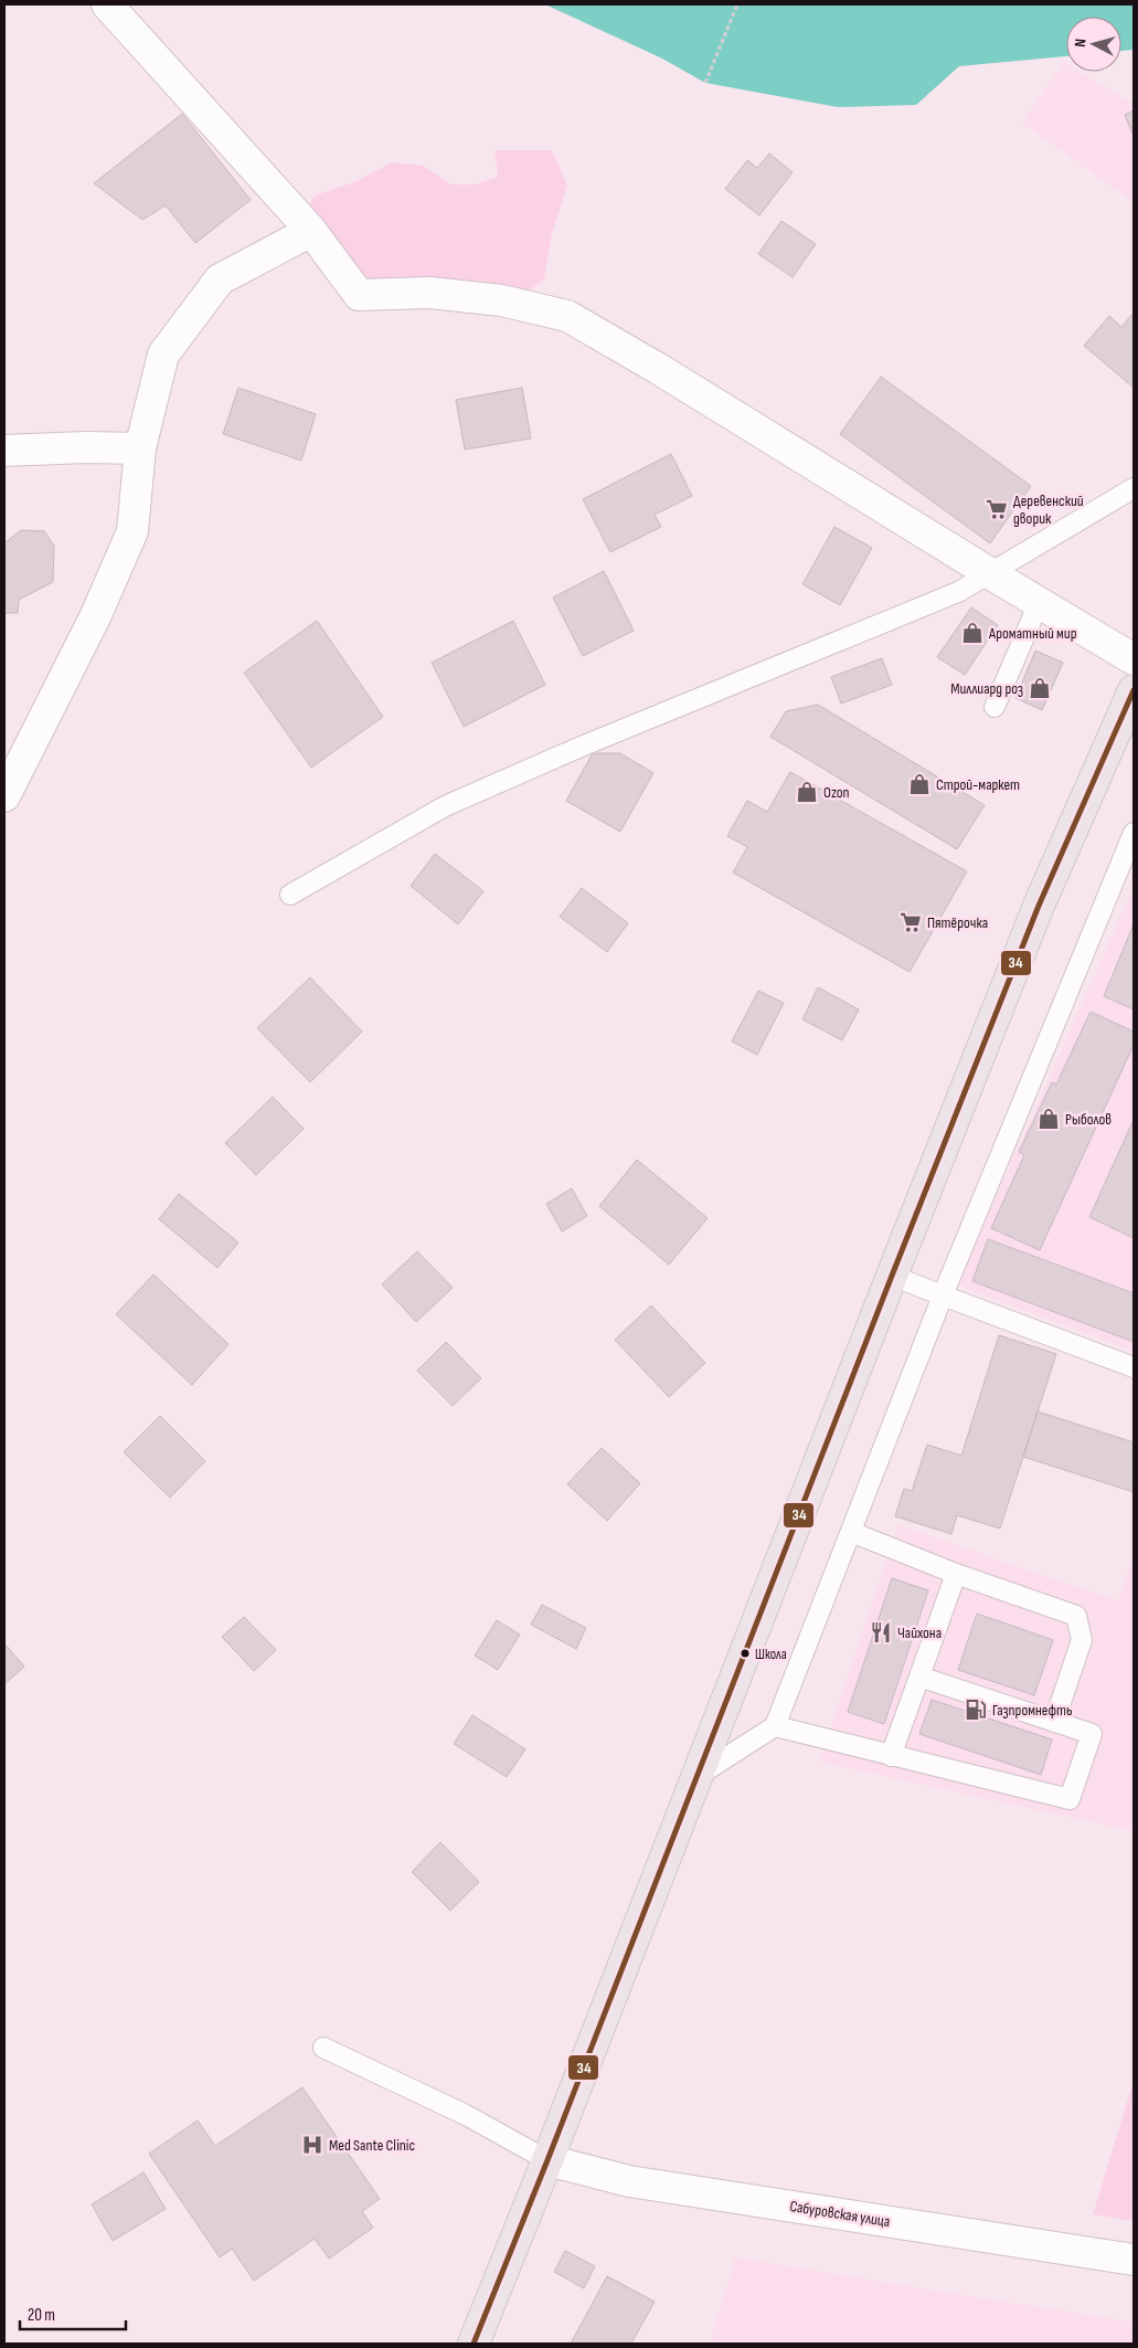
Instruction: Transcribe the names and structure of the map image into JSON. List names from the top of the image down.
{
  "streets": {
    "street": ["Сабуровская улица"]
  },
  "places": {
    "supermarket": ["Деревенский дворик", "Пятёрочка"],
    "shop": [
      "Ароматный мир",
      "Миллиард роз",
      "Строй-маркет",
      "Ozon",
      "Рыболов"
    ],
    "restaurant": ["Чайхона"],
    "other": ["Школа"],
    "fuel station": ["Газпромнефть"],
    "hospital": ["Med Sante Clinic"]
  },
  "lines": ["transit line 34"],
  "scale_bar": "20 m",
  "north": "left"
}
